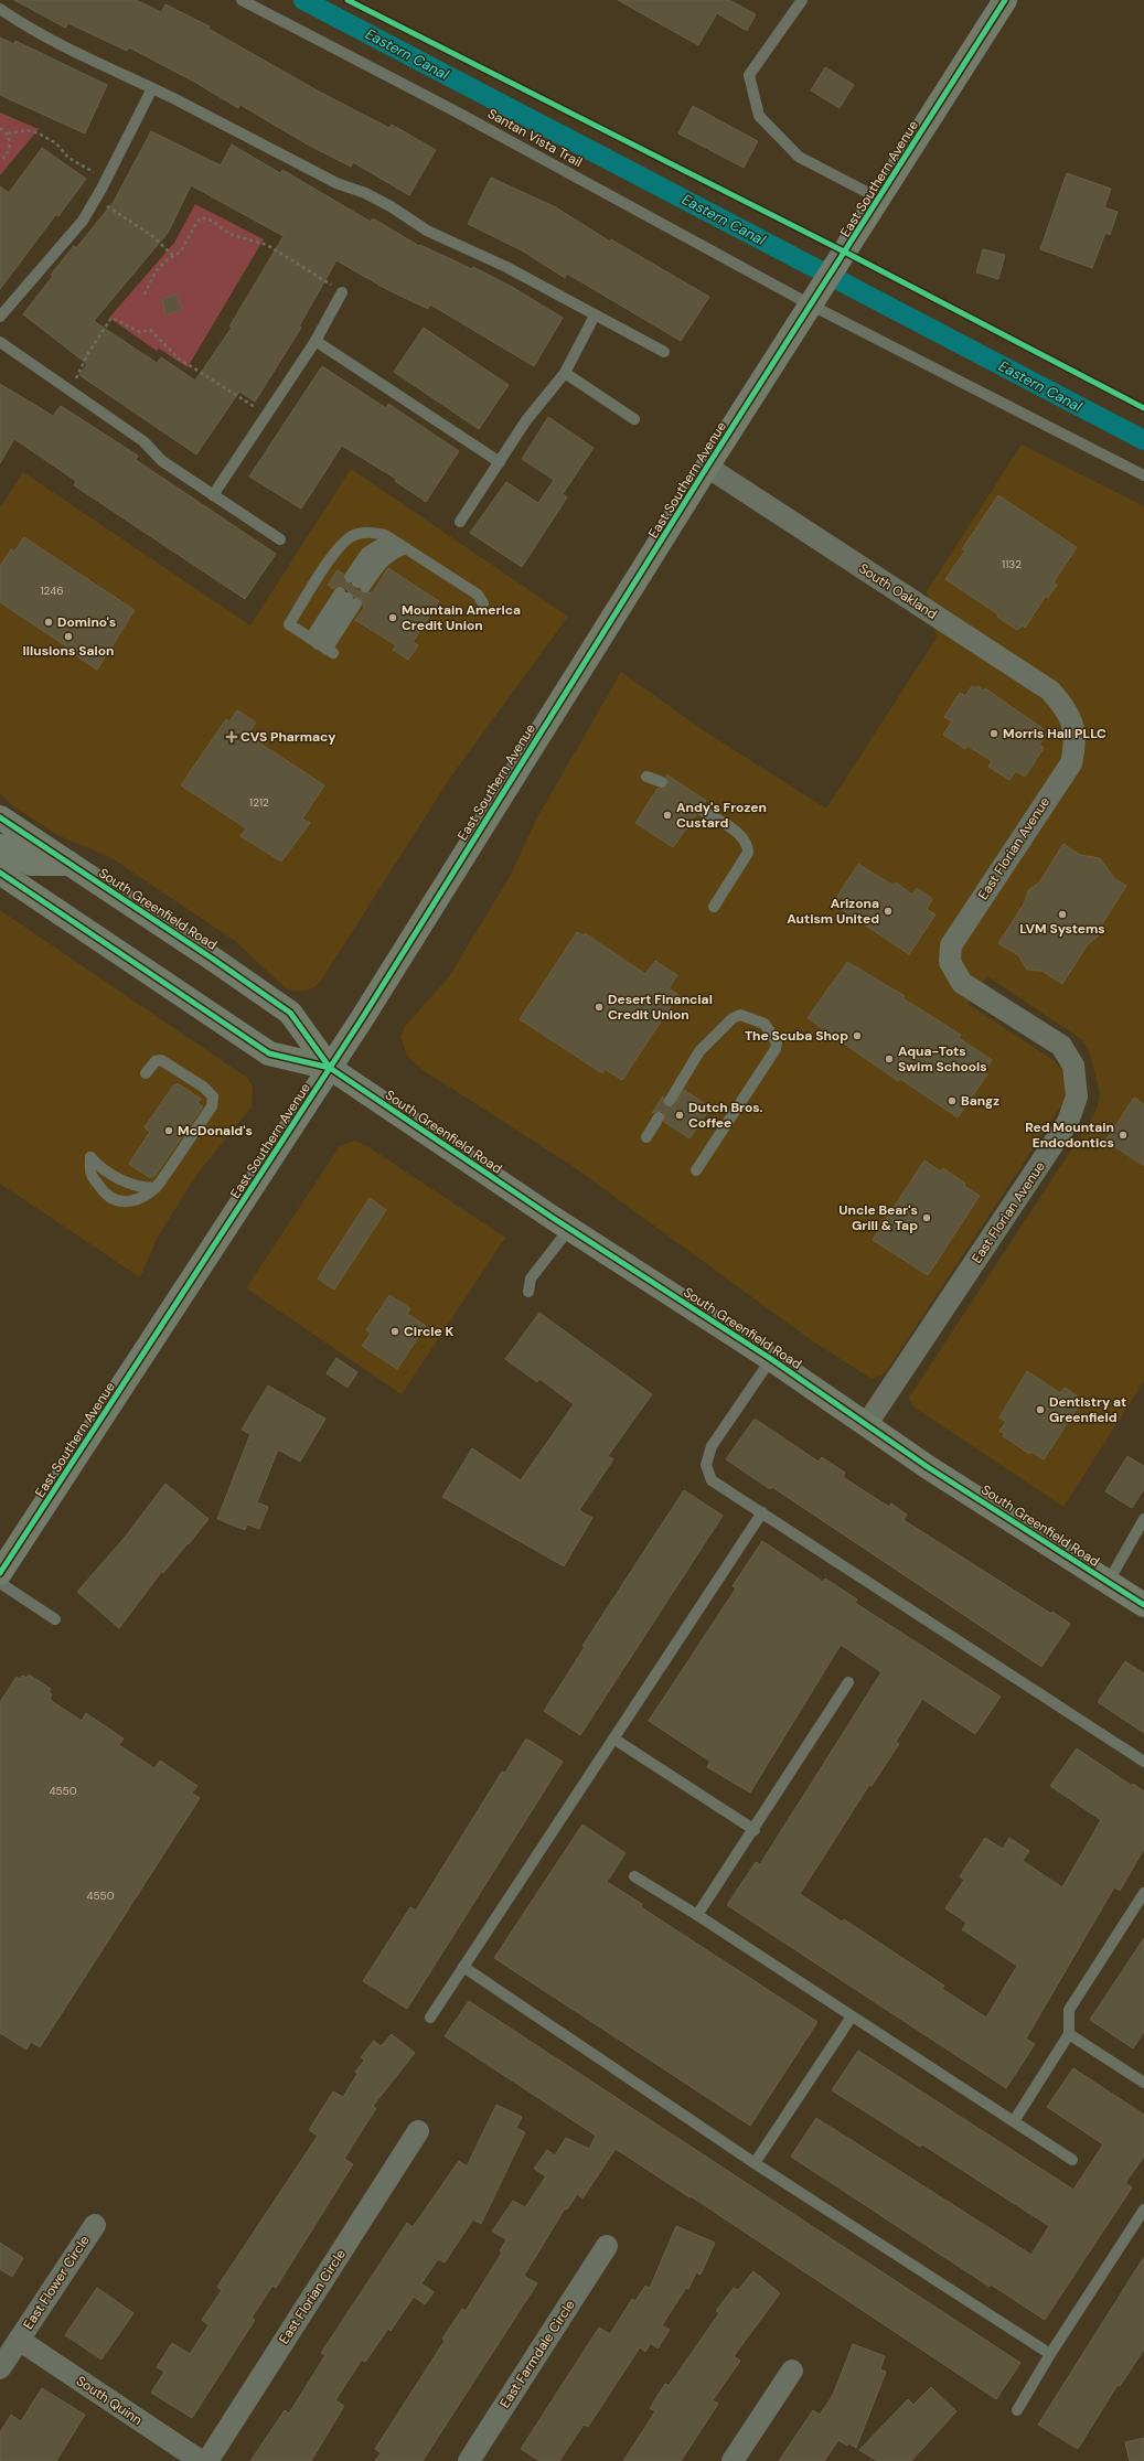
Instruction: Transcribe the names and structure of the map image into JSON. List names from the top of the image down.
{
  "streets": {
    "main road": ["East Southern Avenue", "South Greenfield Road"],
    "street": [
      "South Oakland",
      "East Florian Avenue",
      "East Flower Circle",
      "East Florian Circle",
      "East Farmdale Circle",
      "South Quinn"
    ],
    "lane": ["Santan Vista Trail"]
  },
  "crossings": [
    ["Santan Vista Trail", "East Southern Avenue"],
    ["East Southern Avenue", "South Oakland"],
    ["East Southern Avenue", "South Greenfield Road"],
    ["South Oakland", "East Florian Avenue"],
    ["East Florian Avenue", "South Greenfield Road"],
    ["East Flower Circle", "South Quinn"]
  ],
  "water": ["Eastern Canal"],
  "places": {
    "other": [
      "Mountain America Credit Union",
      "Domino's",
      "Illusions Salon",
      "Morris Hall PLLC",
      "Andy's Frozen Custard",
      "Arizona Autism United",
      "LVM Systems",
      "Desert Financial Credit Union",
      "The Scuba Shop",
      "Aqua-Tots Swim Schools",
      "Bangz",
      "Dutch Bros. Coffee",
      "McDonald's",
      "Red Mountain Endodontics",
      "Uncle Bear's Grill & Tap",
      "Circle K",
      "Dentistry at Greenfield"
    ],
    "health": ["CVS Pharmacy"]
  },
  "house_numbers": [
    "1132",
    "1246",
    "1212",
    "4550",
    "4550"
  ]
}
